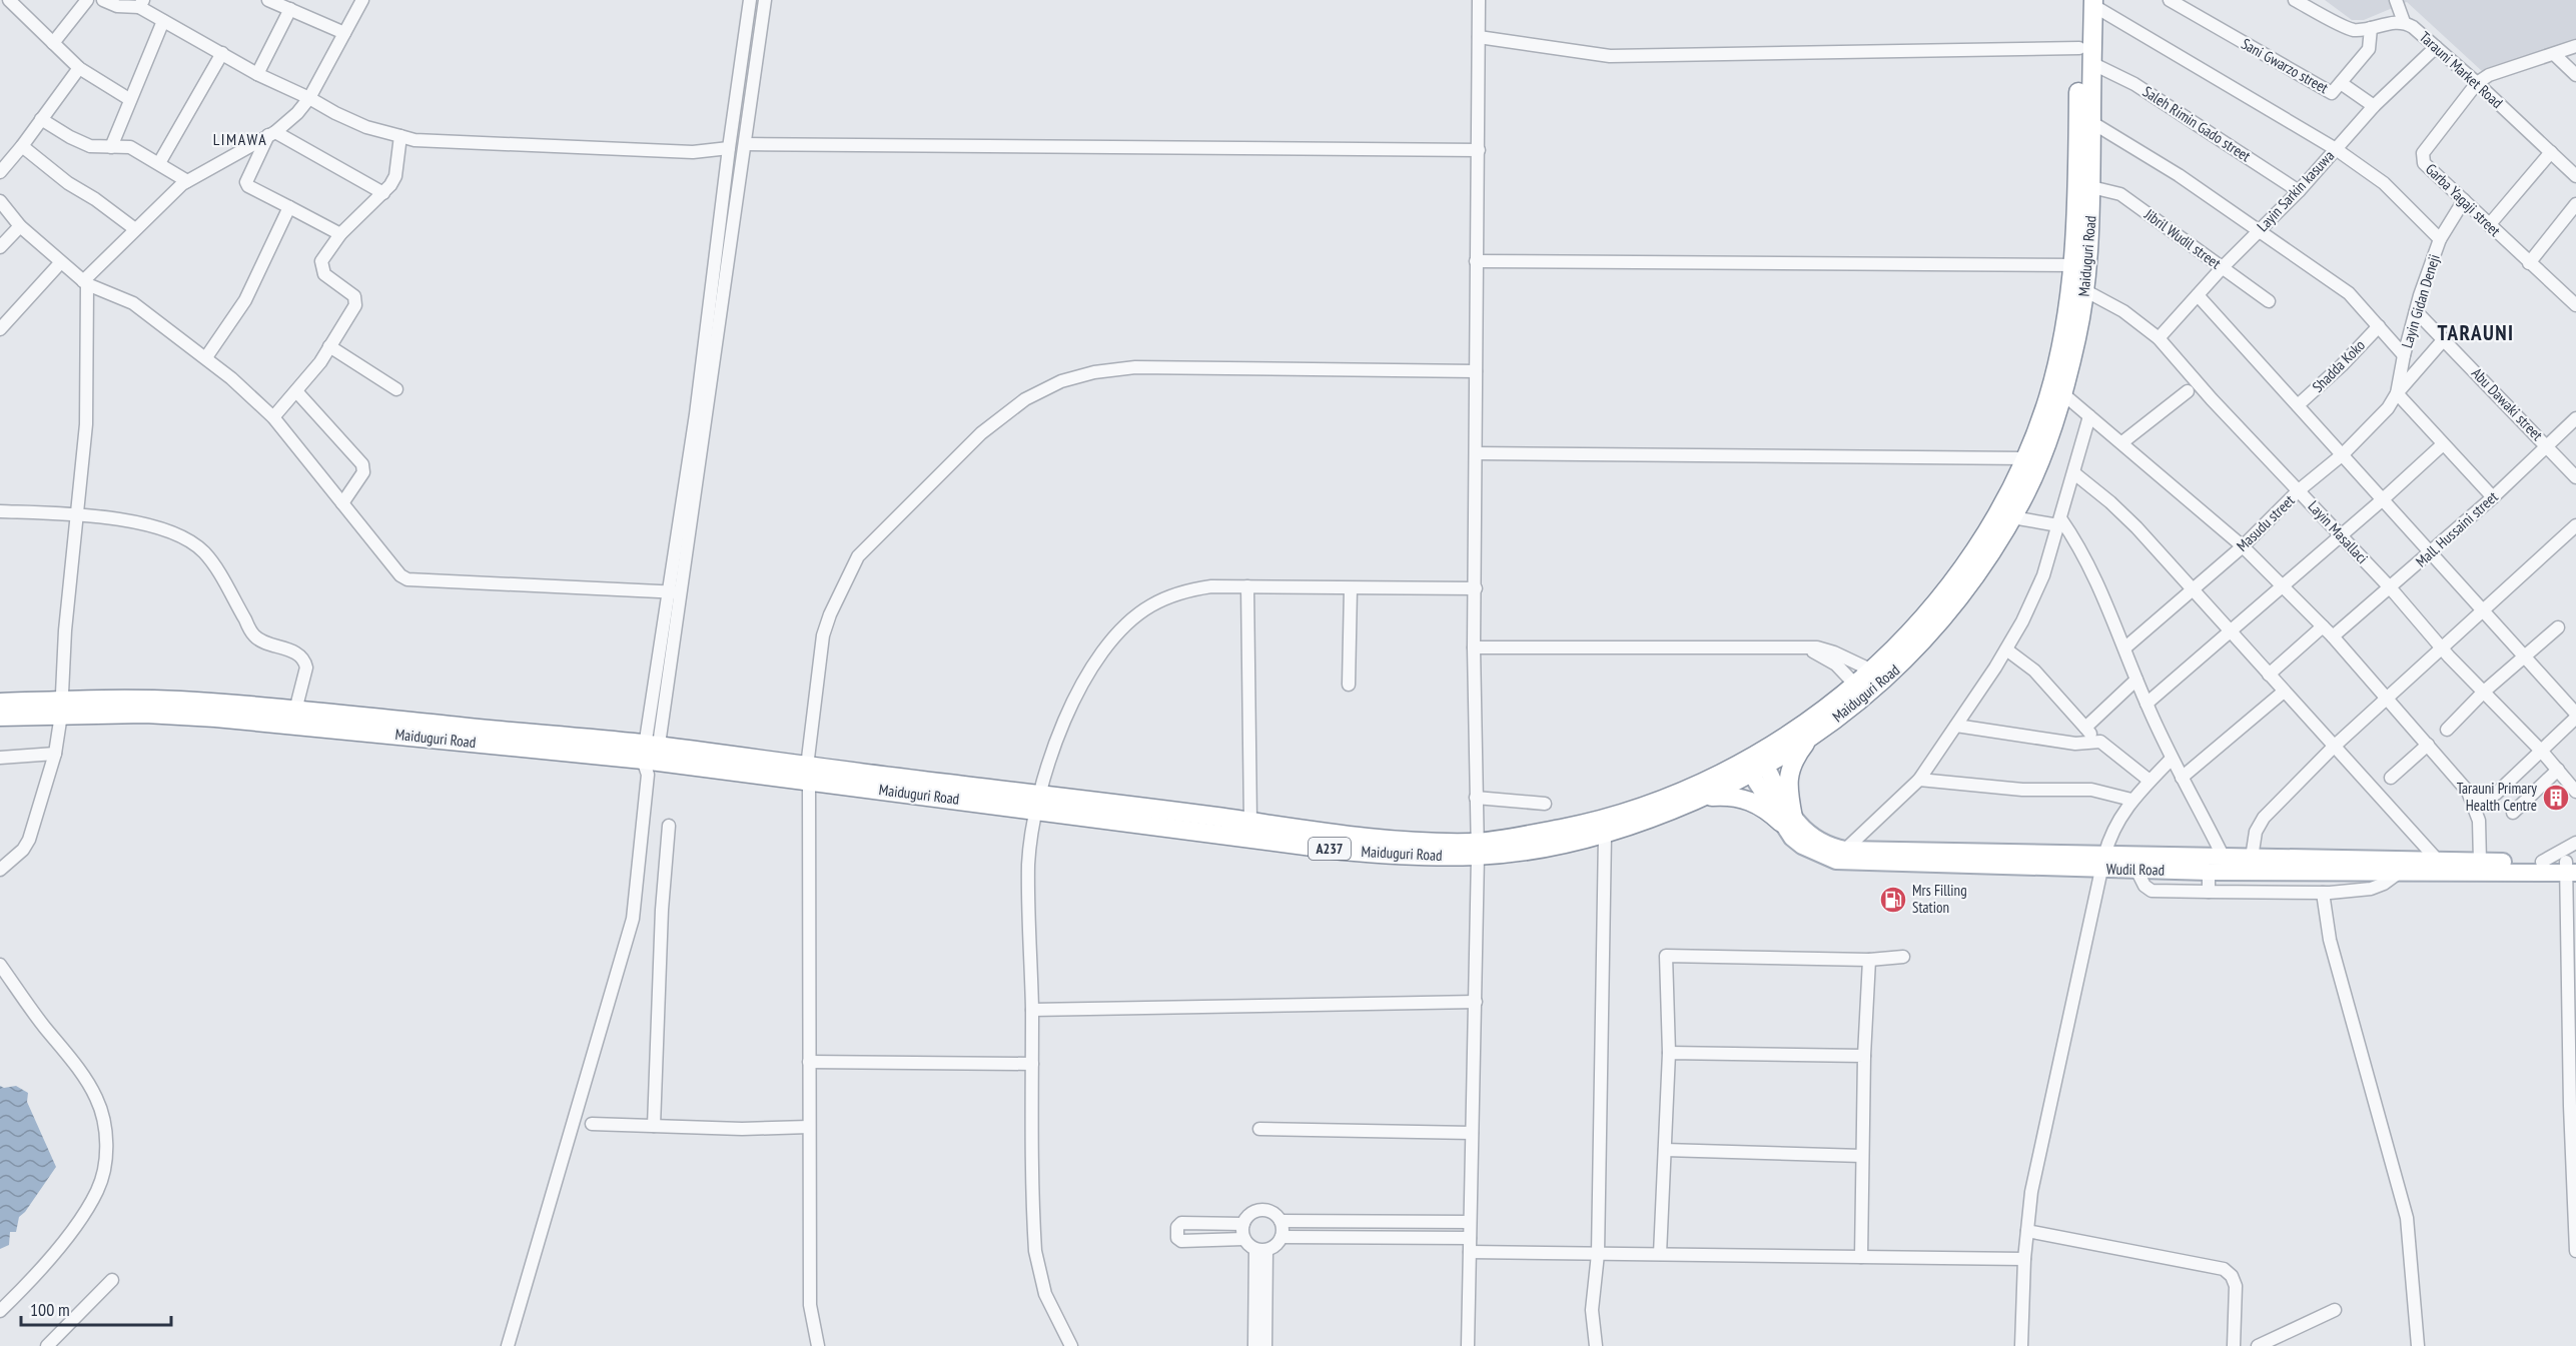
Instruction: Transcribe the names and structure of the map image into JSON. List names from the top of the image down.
{
  "streets": {
    "highway": ["Maiduguri Road", "A237"],
    "main road": ["Wudil Road"],
    "street": [
      "Sani Gwarzo street",
      "Tarauni Market Road",
      "Saleh Rimin Gado street",
      "Layin Sarkin kasuwa",
      "Garba Yagaji street",
      "Jibril Wudil street",
      "Layin Gidan Deneji",
      "Shadda Koko",
      "Abu Dawaki street",
      "Masudu street",
      "Mall. Hussaini street",
      "Layin Masallaci"
    ]
  },
  "crossings": [
    ["Sani Gwarzo street", "Tarauni Market Road"],
    ["Tarauni Market Road", "Layin Sarkin kasuwa"],
    ["Tarauni Market Road", "Garba Yagaji street"],
    ["Saleh Rimin Gado street", "Layin Sarkin kasuwa"],
    ["Saleh Rimin Gado street", "Maiduguri Road"],
    ["Layin Sarkin kasuwa", "Jibril Wudil street"],
    ["Layin Sarkin kasuwa", "Layin Gidan Deneji"],
    ["Layin Sarkin kasuwa", "Layin Masallaci"],
    ["Jibril Wudil street", "Maiduguri Road"],
    ["Maiduguri Road", "Layin Gidan Deneji"],
    ["Maiduguri Road", "Layin Masallaci"],
    ["Maiduguri Road", "Wudil Road"],
    ["Layin Gidan Deneji", "Shadda Koko"],
    ["Layin Gidan Deneji", "Abu Dawaki street"],
    ["Layin Gidan Deneji", "Masudu street"],
    ["Abu Dawaki street", "Mall. Hussaini street"],
    ["Masudu street", "Layin Masallaci"],
    ["Mall. Hussaini street", "Layin Masallaci"]
  ],
  "districts": ["LIMAWA", "TARAUNI"],
  "places": {
    "building": ["Tarauni Primary Health Centre"],
    "fuel station": ["Mrs Filling Station"]
  },
  "scale_bar": "100 m"
}
